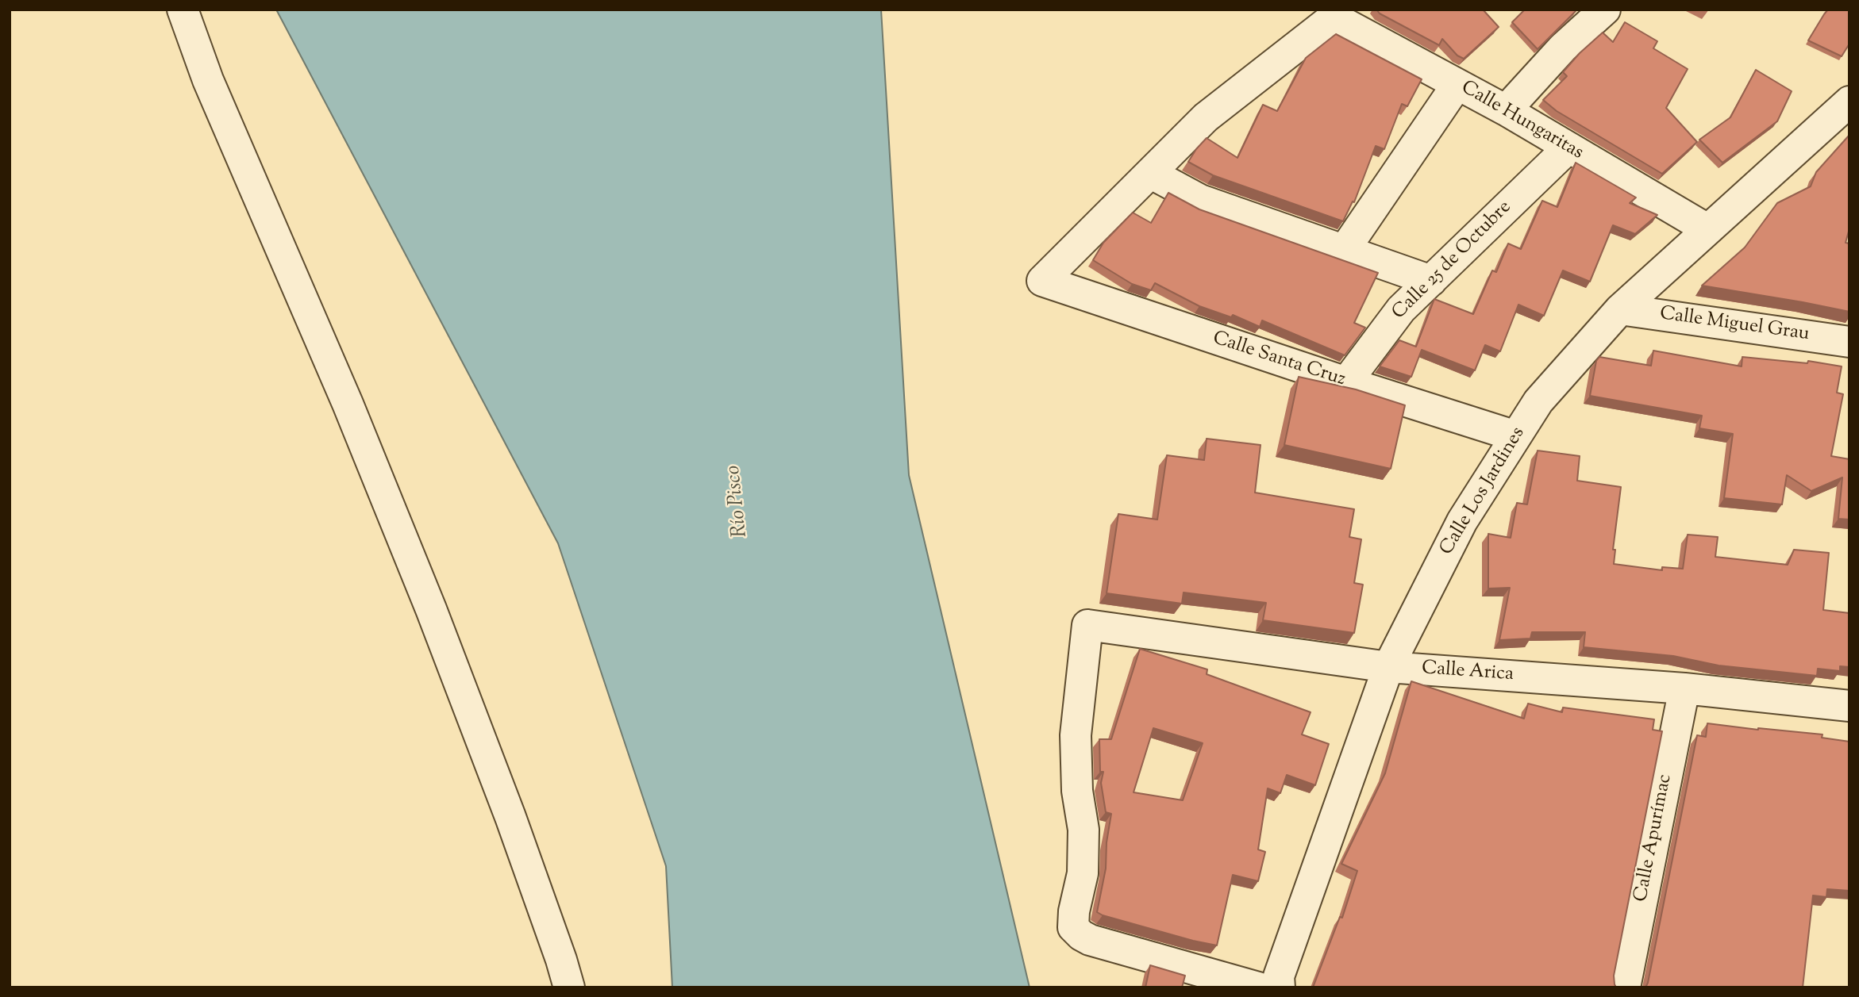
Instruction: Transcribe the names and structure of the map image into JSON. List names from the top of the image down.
{
  "streets": {
    "street": [
      "Calle Hungaritas",
      "Calle 25 de Octubre",
      "Calle Miguel Grau",
      "Calle Santa Cruz",
      "Calle Los Jardines",
      "Calle Arica",
      "Calle Apurímac"
    ]
  },
  "crossings": [
    ["Calle Hungaritas", "Calle 25 de Octubre"],
    ["Calle Hungaritas", "Calle Los Jardines"],
    ["Calle 25 de Octubre", "Calle Santa Cruz"],
    ["Calle Miguel Grau", "Calle Los Jardines"],
    ["Calle Santa Cruz", "Calle Los Jardines"],
    ["Calle Los Jardines", "Calle Arica"],
    ["Calle Arica", "Calle Apurímac"]
  ],
  "water": ["Río Pisco"]
}
